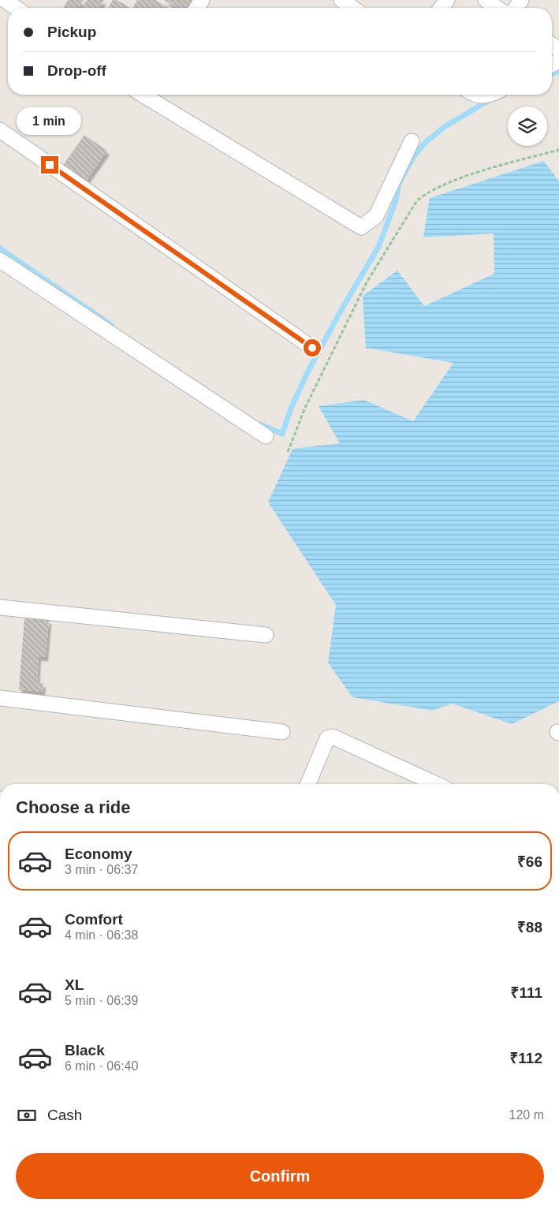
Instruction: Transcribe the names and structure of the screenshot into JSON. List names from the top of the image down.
{
  "page": {
    "banner": ["Pickup", "Drop-off"],
    "bubble": "1 min",
    "heading": "Choose a ride",
    "list": [
      {
        "name": "Economy",
        "note": "3 min · 06:37",
        "value": "₹66"
      },
      {
        "name": "Comfort",
        "note": "4 min · 06:38",
        "value": "₹88"
      },
      {
        "name": "XL",
        "note": "5 min · 06:39",
        "value": "₹111"
      },
      {
        "name": "Black",
        "note": "6 min · 06:40",
        "value": "₹112"
      }
    ],
    "pay": ["Cash", "120 m"],
    "buttons": "Confirm"
  }
}
